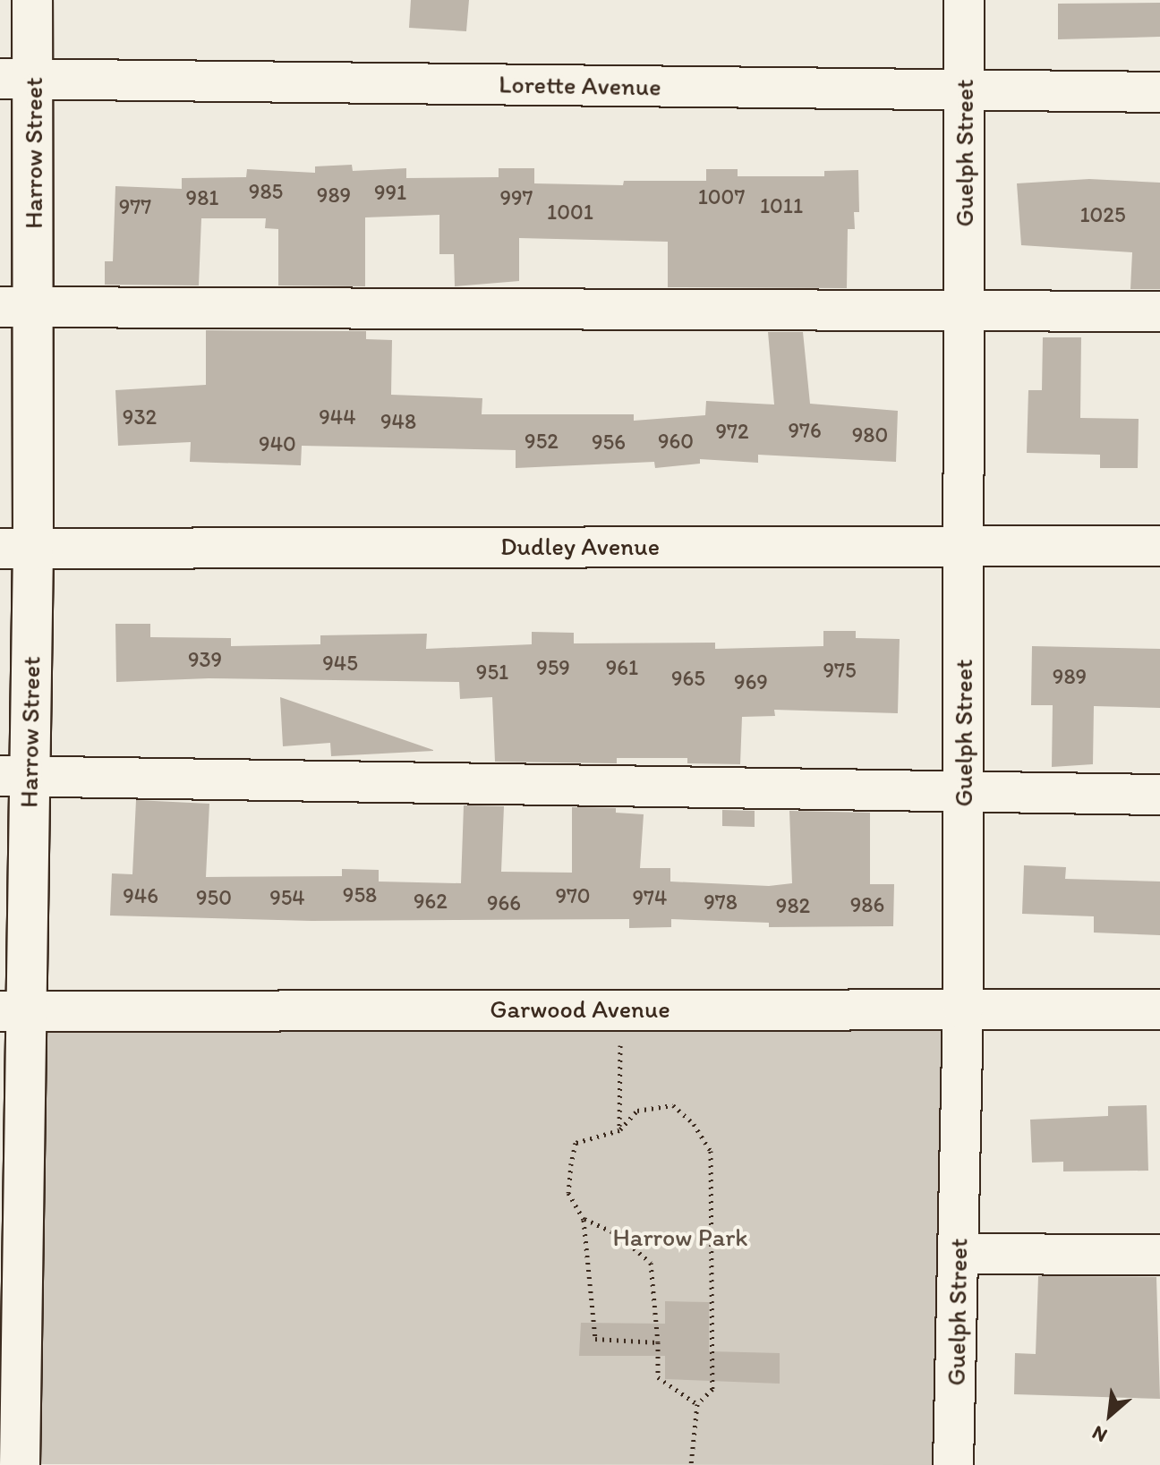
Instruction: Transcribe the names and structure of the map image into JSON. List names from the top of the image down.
{
  "streets": {
    "street": [
      "Lorette Avenue",
      "Harrow Street",
      "Guelph Street",
      "Dudley Avenue",
      "Garwood Avenue"
    ]
  },
  "crossings": [
    ["Lorette Avenue", "Harrow Street"],
    ["Lorette Avenue", "Guelph Street"],
    ["Harrow Street", "Dudley Avenue"],
    ["Harrow Street", "Garwood Avenue"],
    ["Guelph Street", "Dudley Avenue"],
    ["Guelph Street", "Garwood Avenue"]
  ],
  "parks": ["Harrow Park"],
  "house_numbers": [
    "985",
    "991",
    "989",
    "1007",
    "981",
    "997",
    "1011",
    "977",
    "1001",
    "1025",
    "932",
    "944",
    "948",
    "976",
    "972",
    "980",
    "952",
    "960",
    "956",
    "940",
    "939",
    "945",
    "959",
    "961",
    "975",
    "951",
    "989",
    "965",
    "969",
    "958",
    "946",
    "970",
    "950",
    "954",
    "974",
    "962",
    "978",
    "966",
    "986",
    "982"
  ],
  "north": "bottom left"
}
